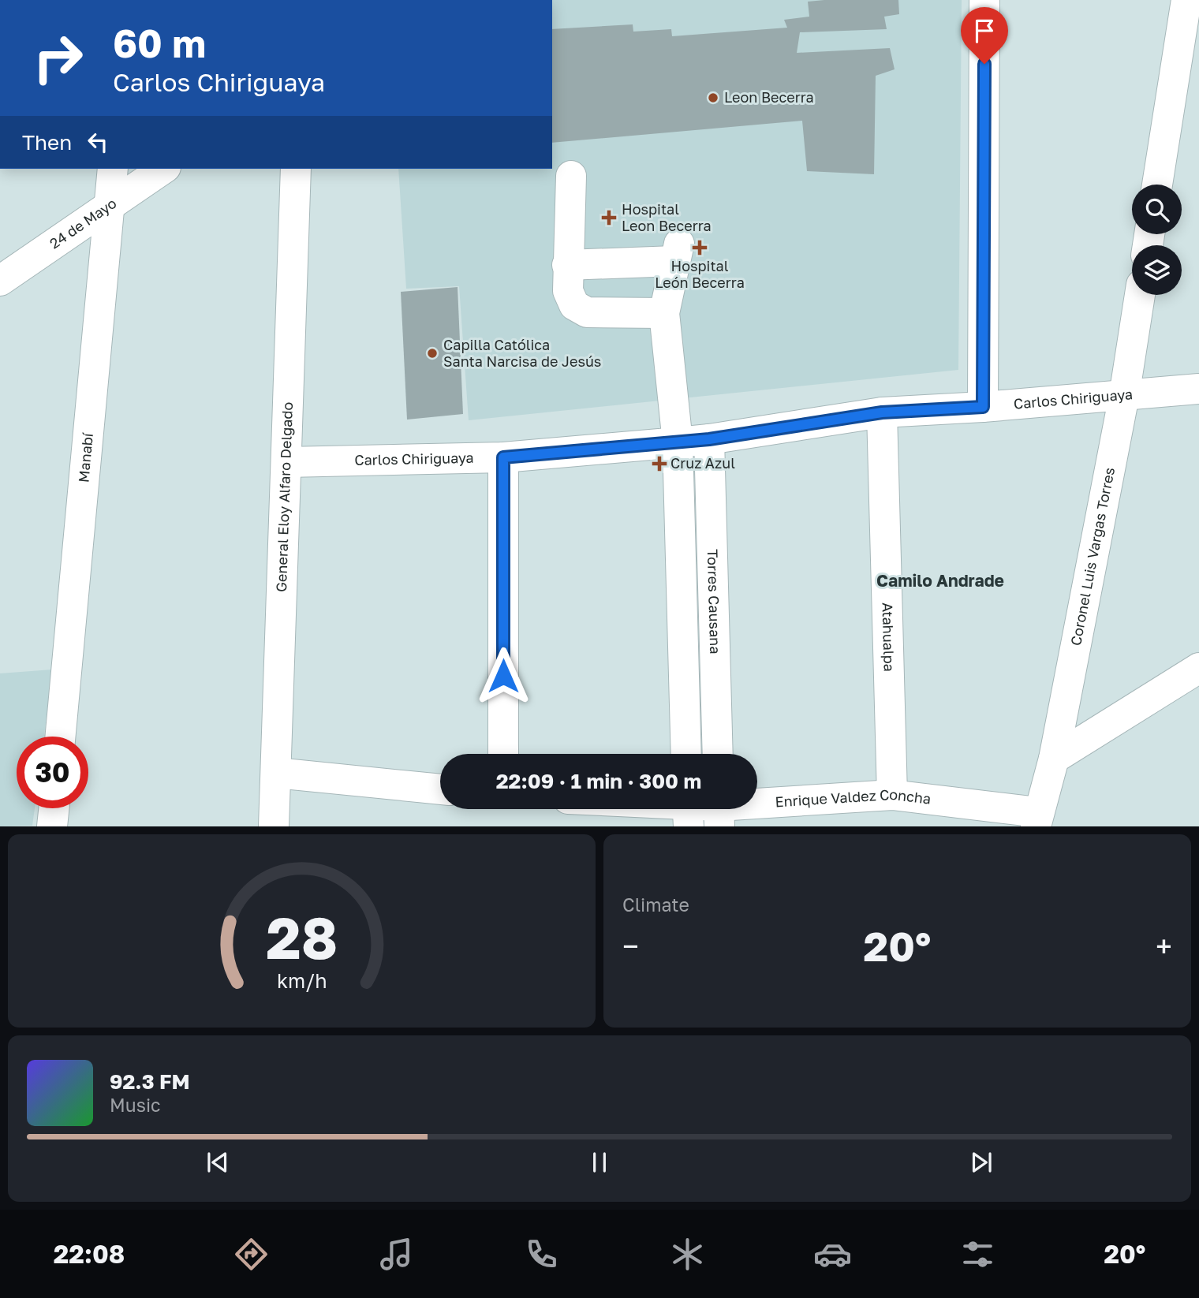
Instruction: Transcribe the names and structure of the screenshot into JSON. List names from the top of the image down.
{
  "streets": {
    "street": [
      "24 de Mayo",
      "Carlos Chiriguaya",
      "Manabí",
      "General Eloy Alfaro Delgado",
      "Coronel Luis Vargas Torres",
      "Torres Causana",
      "Atahualpa",
      "Enrique Valdez Concha"
    ]
  },
  "crossings": [
    ["24 de Mayo", "Manabí"],
    ["Carlos Chiriguaya", "General Eloy Alfaro Delgado"],
    ["Carlos Chiriguaya", "Coronel Luis Vargas Torres"],
    ["Carlos Chiriguaya", "Torres Causana"],
    ["Carlos Chiriguaya", "Atahualpa"],
    ["Coronel Luis Vargas Torres", "Enrique Valdez Concha"],
    ["Atahualpa", "Enrique Valdez Concha"]
  ],
  "districts": ["Camilo Andrade"],
  "places": {
    "other": ["Leon Becerra", "Capilla Católica Santa Narcisa de Jesús"],
    "health": ["Hospital Leon Becerra", "Hospital León Becerra", "Cruz Azul"]
  },
  "page": {
    "turn": ["60 m", "Carlos Chiriguaya"],
    "then": "Then",
    "limit": "30",
    "trip": "22:09 · 1 min · 300 m",
    "tile": "Climate",
    "heat": ["−", "20°", "+"],
    "song": ["92.3 FM", "Music"],
    "tabs": ["22:08", "20°"],
    "gauge": ["28", "km/h"]
  }
}
